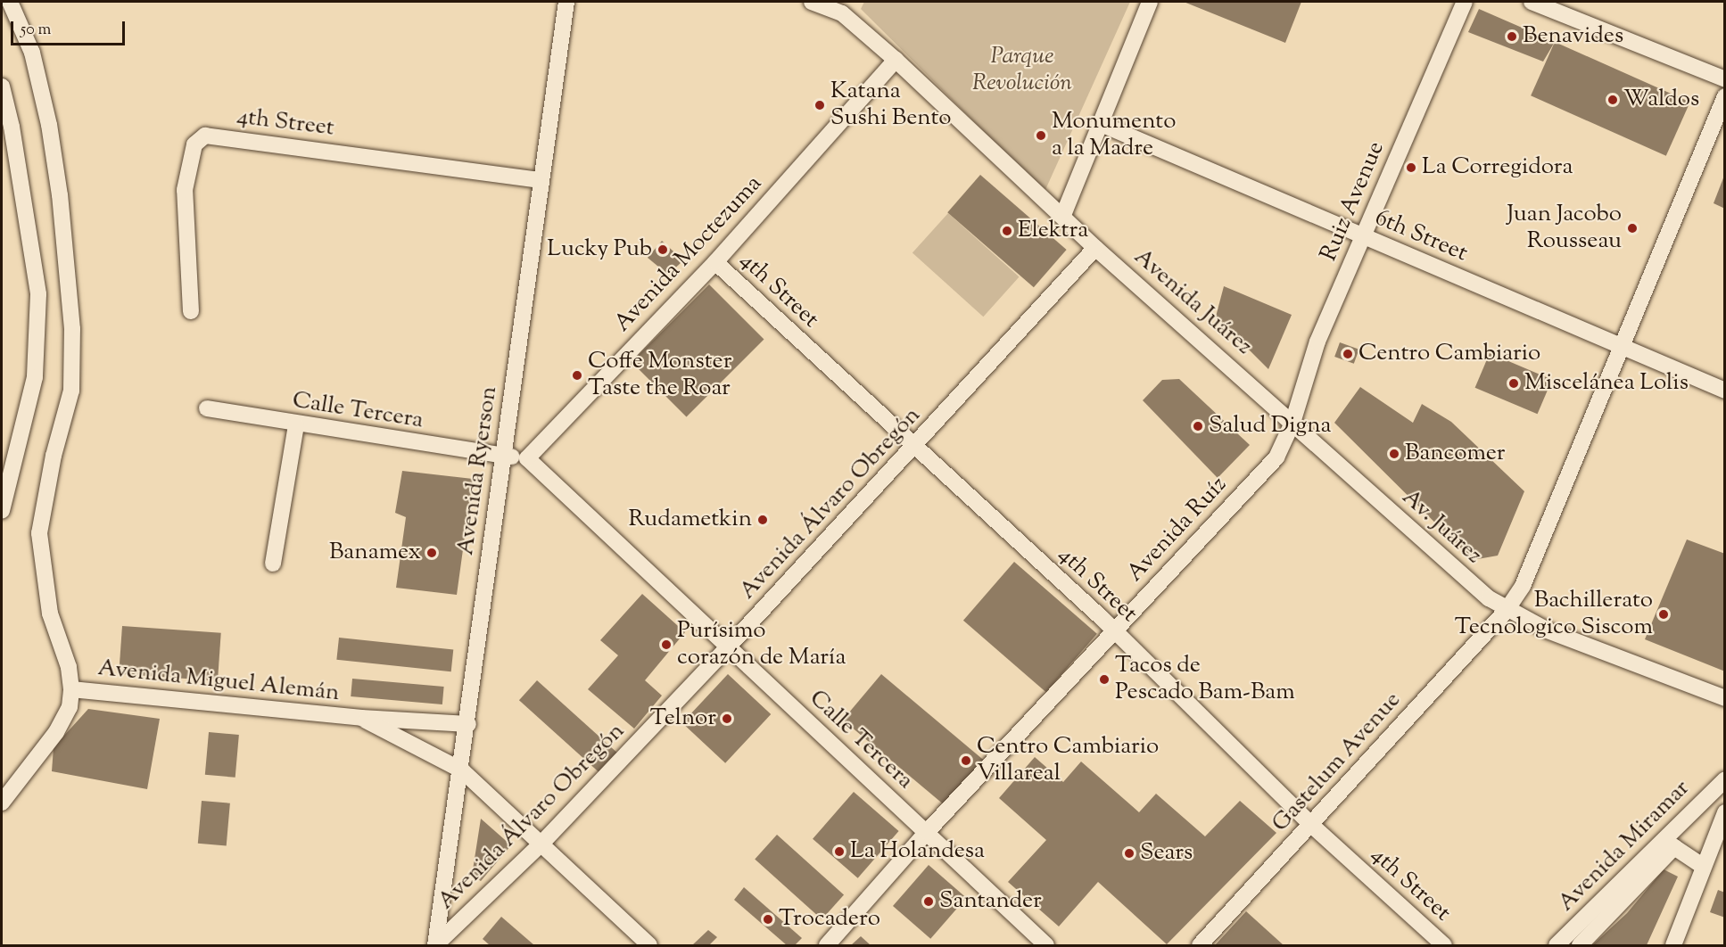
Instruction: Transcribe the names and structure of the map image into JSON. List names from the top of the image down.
{
  "streets": {
    "street": [
      "4th Street",
      "Ruiz Avenue",
      "6th Street",
      "Avenida Moctezuma",
      "Avenida Juárez",
      "Calle Tercera",
      "Avenida Ryerson",
      "Avenida Álvaro Obregón",
      "Av. Juárez",
      "Avenida Ruíz",
      "Avenida Miguel Alemán",
      "Gastelum Avenue",
      "Avenida Miramar"
    ]
  },
  "crossings": [
    ["4th Street", "Avenida Moctezuma"],
    ["4th Street", "Avenida Ryerson"],
    ["4th Street", "Avenida Álvaro Obregón"],
    ["4th Street", "Avenida Ruíz"],
    ["4th Street", "Gastelum Avenue"],
    ["Ruiz Avenue", "6th Street"],
    ["Ruiz Avenue", "Avenida Juárez"],
    ["Ruiz Avenue", "Av. Juárez"],
    ["Ruiz Avenue", "Avenida Ruíz"],
    ["6th Street", "Gastelum Avenue"],
    ["Avenida Moctezuma", "Calle Tercera"],
    ["Avenida Juárez", "Avenida Álvaro Obregón"],
    ["Avenida Juárez", "Av. Juárez"],
    ["Avenida Juárez", "Avenida Ruíz"],
    ["Calle Tercera", "Avenida Ryerson"],
    ["Calle Tercera", "Avenida Álvaro Obregón"],
    ["Calle Tercera", "Avenida Ruíz"],
    ["Avenida Ryerson", "Avenida Álvaro Obregón"],
    ["Avenida Ryerson", "Avenida Miguel Alemán"],
    ["Avenida Álvaro Obregón", "Avenida Miguel Alemán"],
    ["Av. Juárez", "Avenida Ruíz"],
    ["Av. Juárez", "Gastelum Avenue"]
  ],
  "parks": ["Parque Revolución"],
  "places": [
    "Benavides",
    "Waldos",
    "Katana Sushi Bento",
    "Monumento a la Madre",
    "La Corregidora",
    "Juan Jacobo Rousseau",
    "Elektra",
    "Lucky Pub",
    "Centro Cambiario",
    "Coffe Monster Taste the Roar",
    "Miscelánea Lolis",
    "Salud Digna",
    "Bancomer",
    "Rudametkin",
    "Banamex",
    "Bachillerato Tecnologico Siscom",
    "Purísimo corazón de María",
    "Tacos de Pescado Bam-Bam",
    "Telnor",
    "Centro Cambiario Villareal",
    "La Holandesa",
    "Sears",
    "Santander",
    "Trocadero"
  ],
  "scale_bar": "50 m"
}
